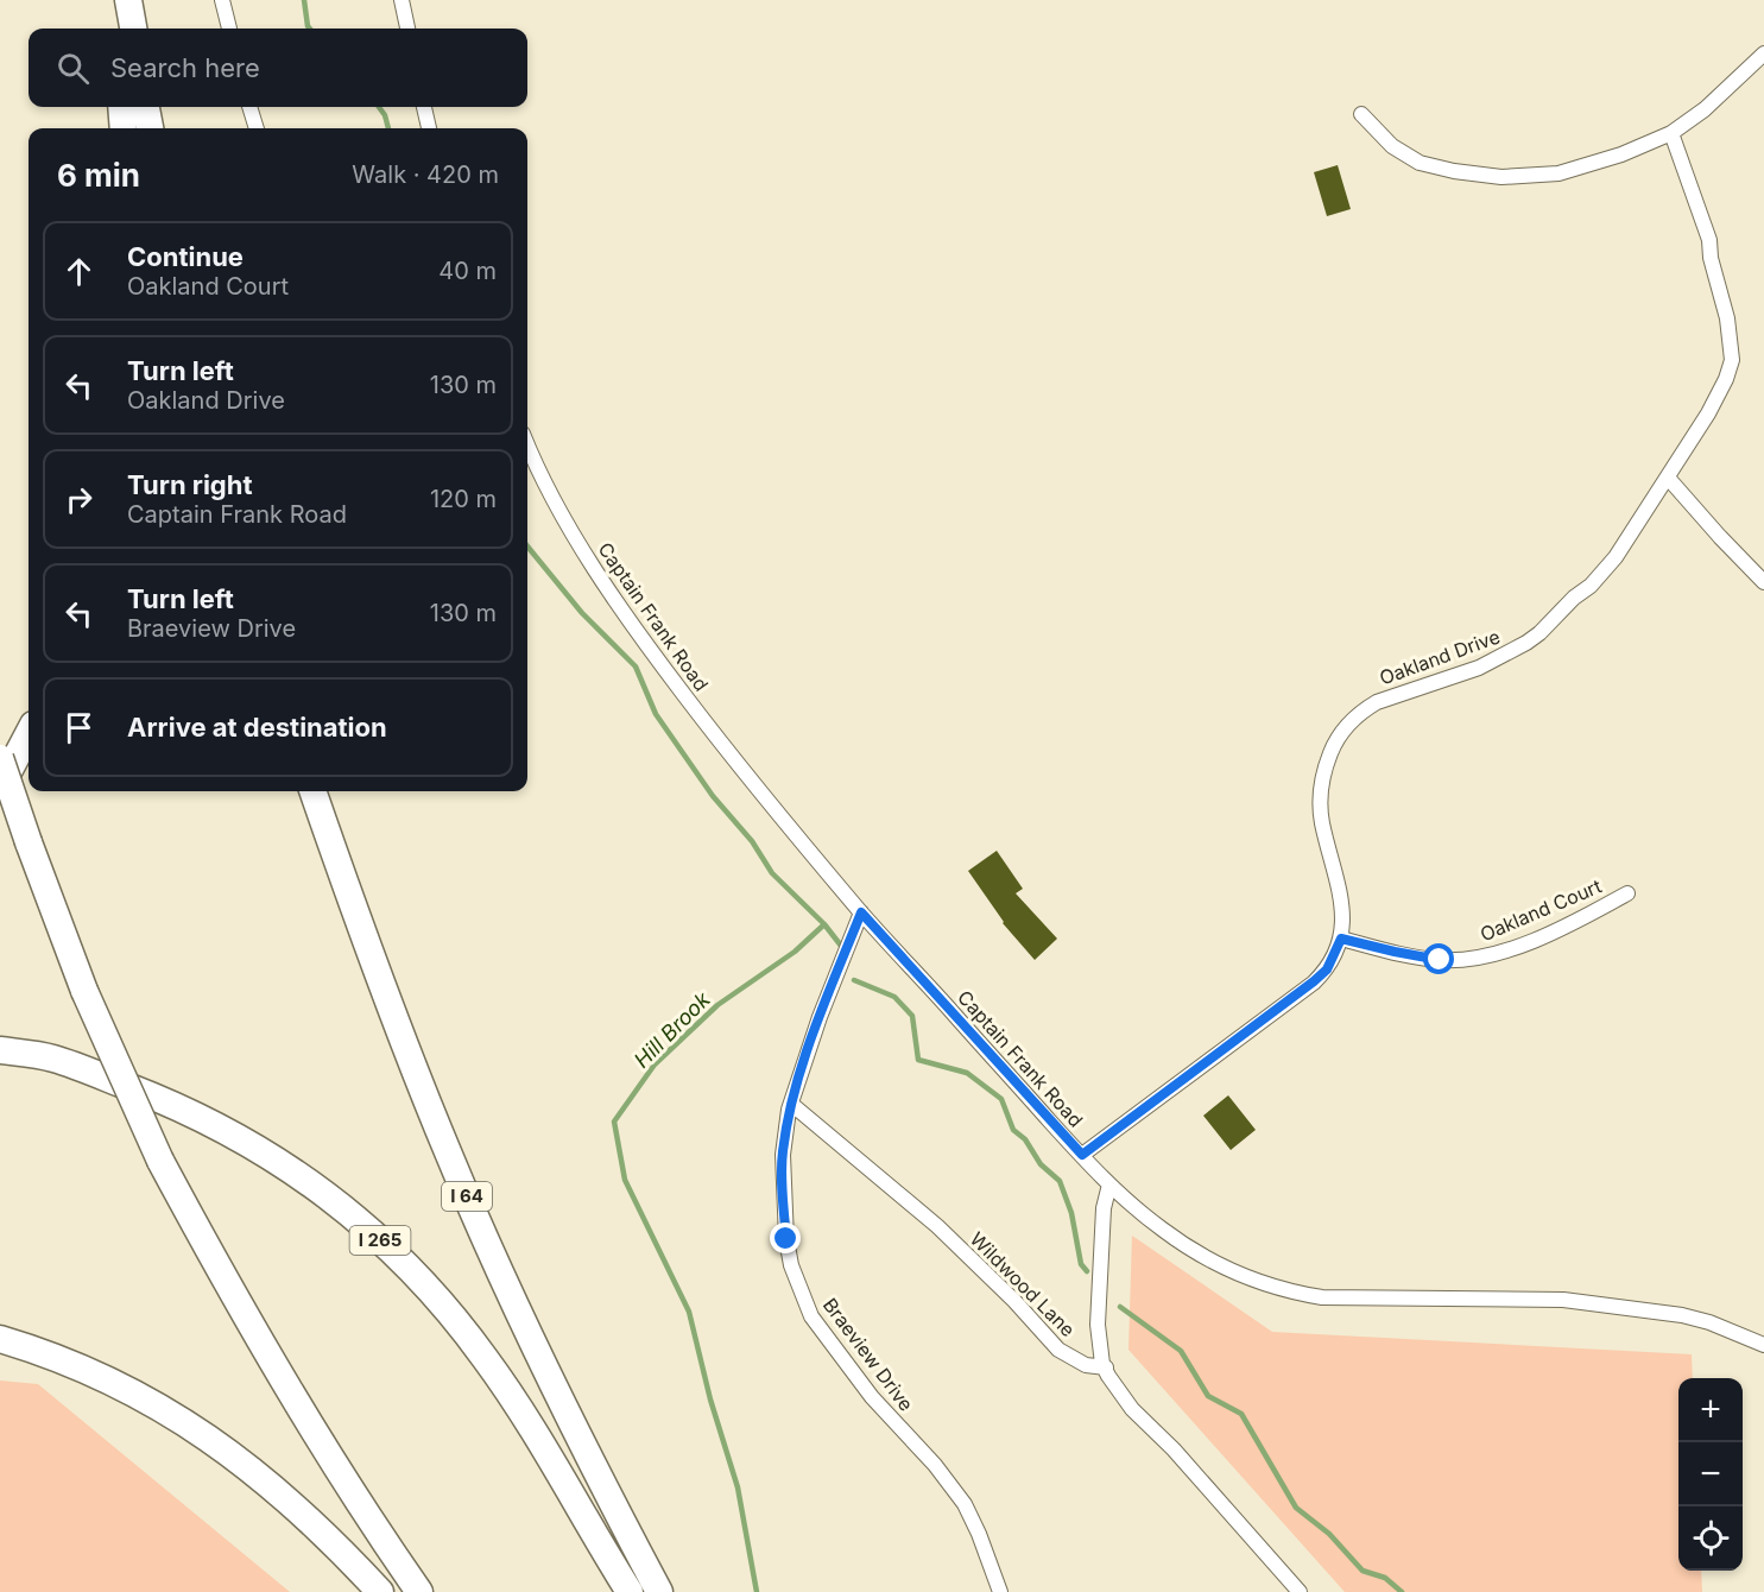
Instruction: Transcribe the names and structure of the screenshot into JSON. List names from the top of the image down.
{
  "streets": {
    "highway": ["I 64", "I 265"],
    "street": [
      "Captain Frank Road",
      "Oakland Drive",
      "Oakland Court",
      "Wildwood Lane",
      "Braeview Drive"
    ]
  },
  "crossings": [
    ["Captain Frank Road", "Oakland Drive"],
    ["Captain Frank Road", "Braeview Drive"],
    ["Oakland Drive", "Oakland Court"],
    ["Wildwood Lane", "Braeview Drive"]
  ],
  "water": ["Hill Brook"],
  "page": {
    "search": "Search here",
    "heading": ["6 min", "Walk · 420 m"],
    "list": [
      ["Continue", "Oakland Court", "40 m"],
      ["Turn left", "Oakland Drive", "130 m"],
      ["Turn right", "Captain Frank Road", "120 m"],
      ["Turn left", "Braeview Drive", "130 m"],
      "Arrive at destination"
    ],
    "map_buttons": ["+", "−"]
  }
}
